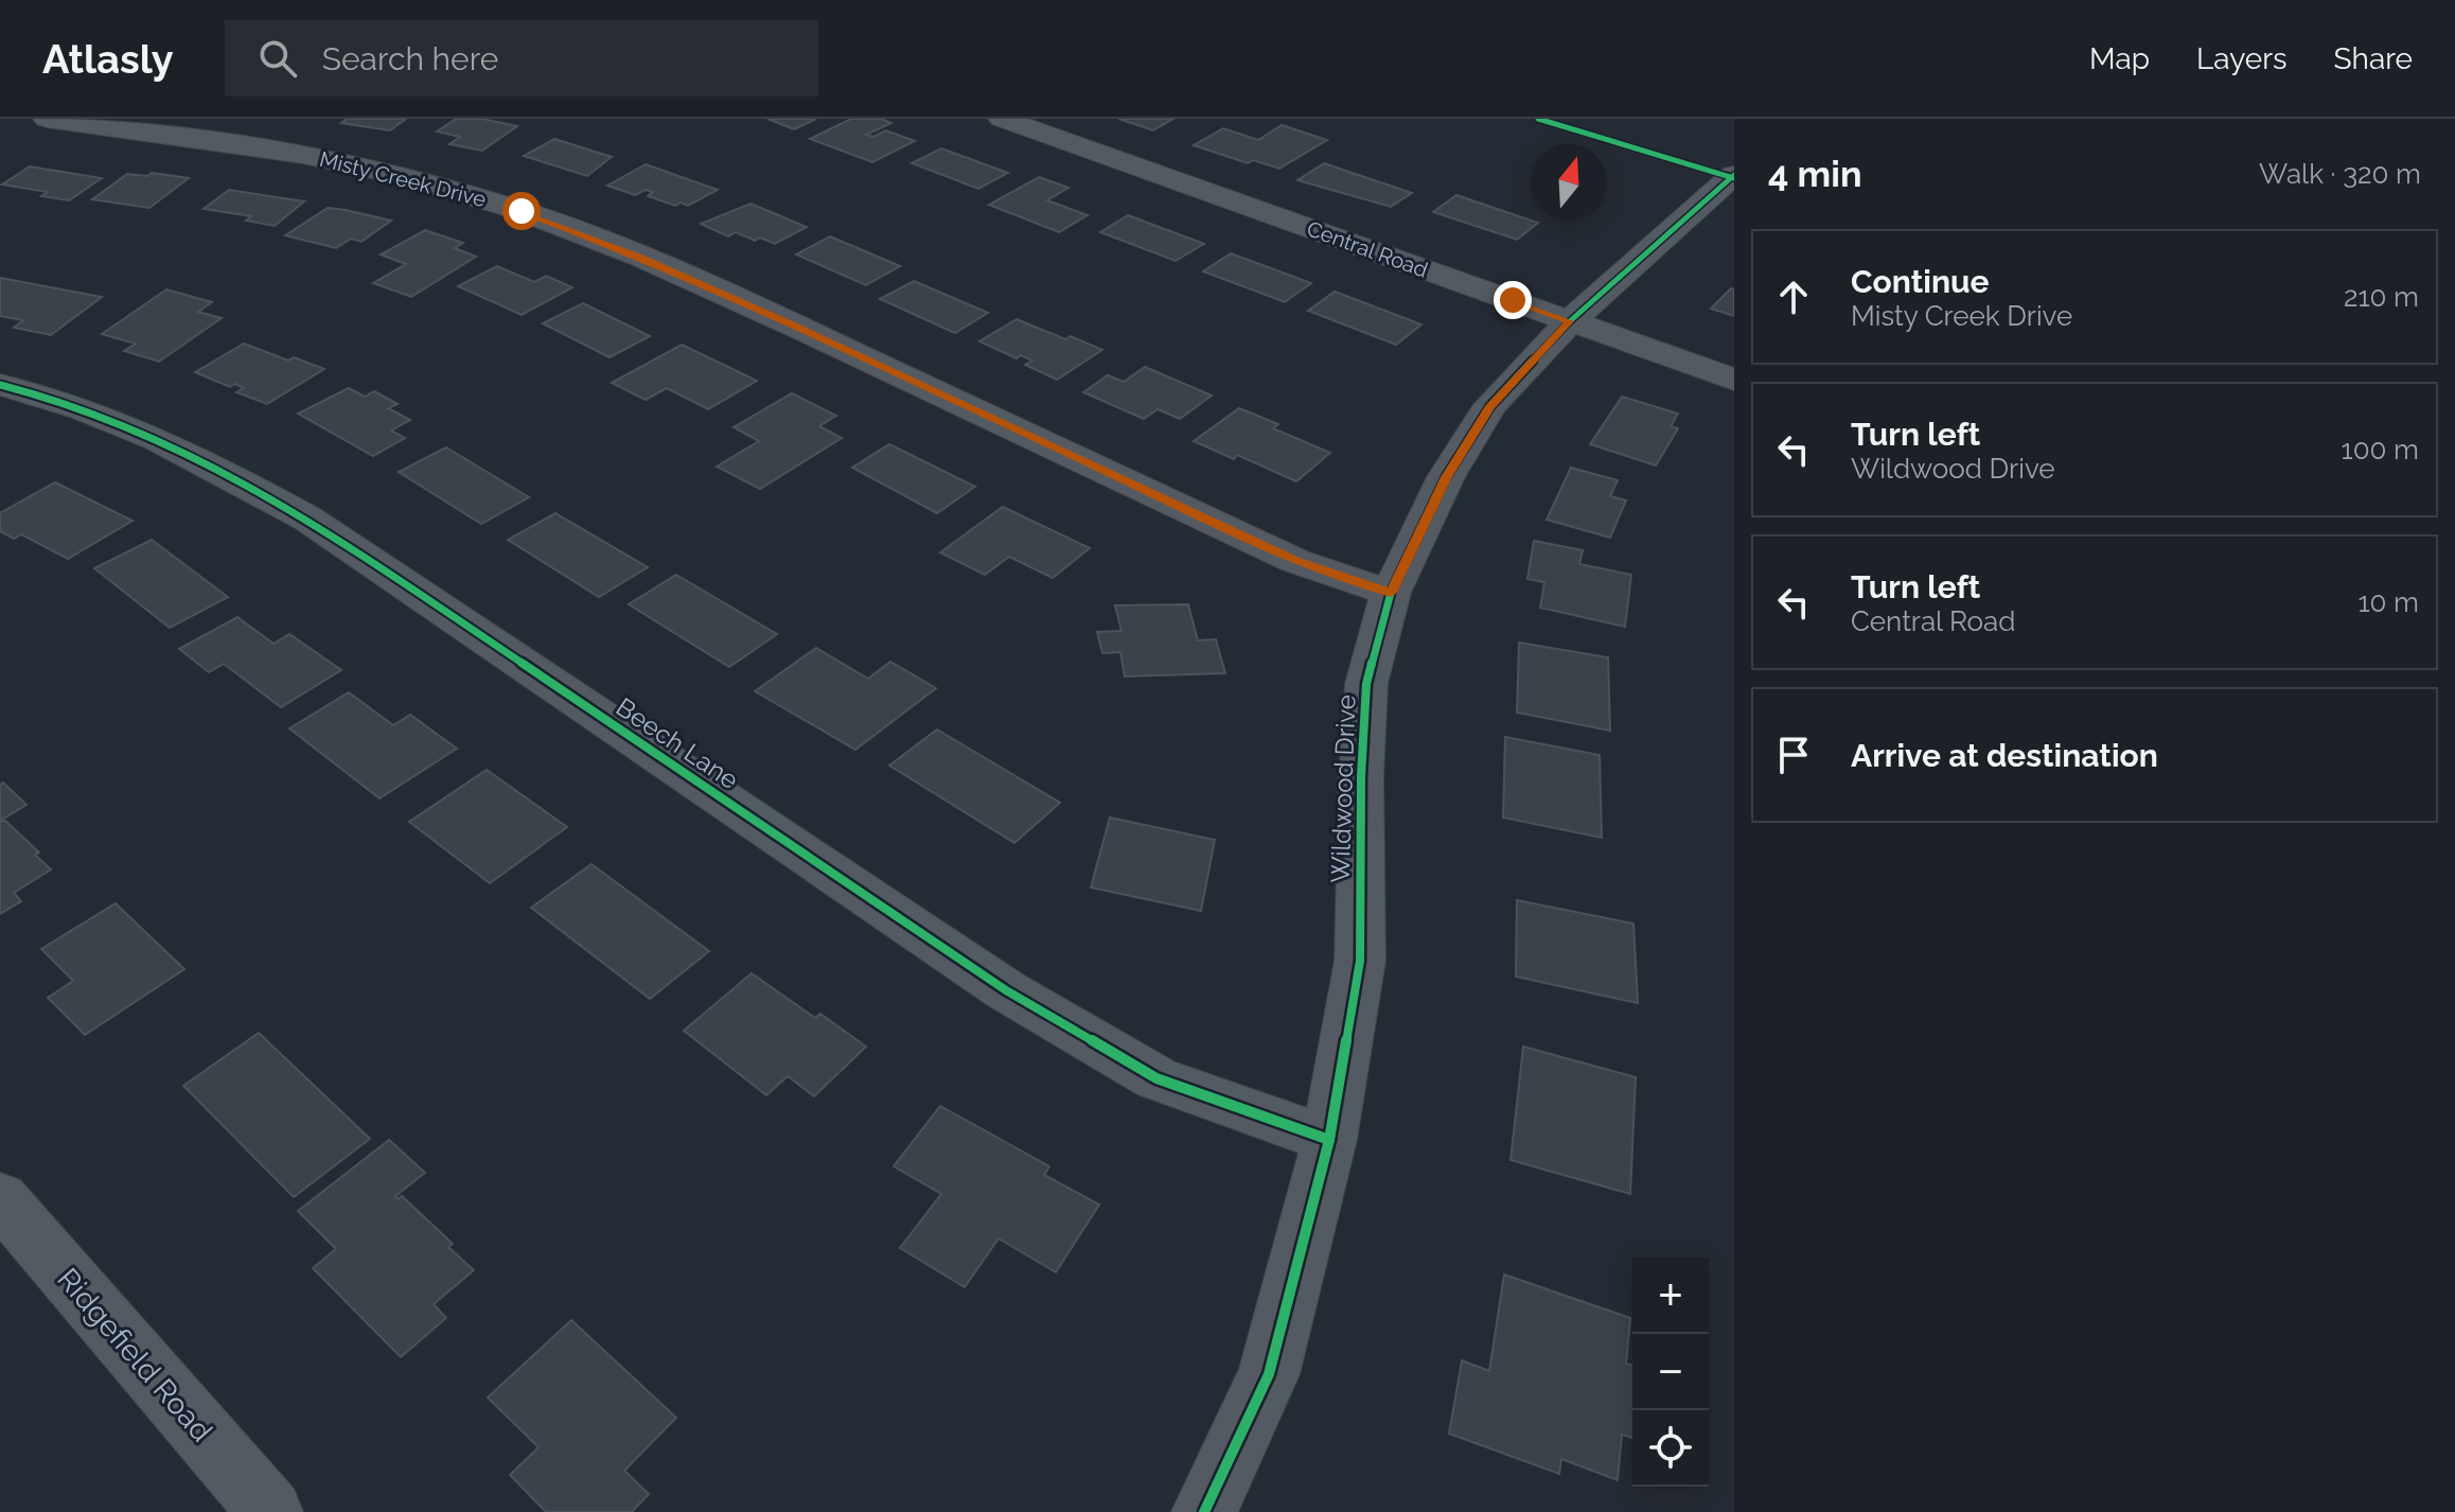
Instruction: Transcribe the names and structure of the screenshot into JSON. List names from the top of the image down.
{
  "streets": {
    "street": [
      "Misty Creek Drive",
      "Central Road",
      "Beech Lane",
      "Wildwood Drive",
      "Ridgefield Road"
    ]
  },
  "crossings": [
    ["Misty Creek Drive", "Wildwood Drive"],
    ["Central Road", "Wildwood Drive"],
    ["Beech Lane", "Wildwood Drive"]
  ],
  "north": "top",
  "page": {
    "header": "Atlasly",
    "search": "Search here",
    "nav": ["Map", "Layers", "Share"],
    "heading": ["4 min", "Walk · 320 m"],
    "list": [
      ["Continue", "Misty Creek Drive", "210 m"],
      ["Turn left", "Wildwood Drive", "100 m"],
      ["Turn left", "Central Road", "10 m"],
      "Arrive at destination"
    ],
    "map_buttons": ["+", "−"]
  }
}
